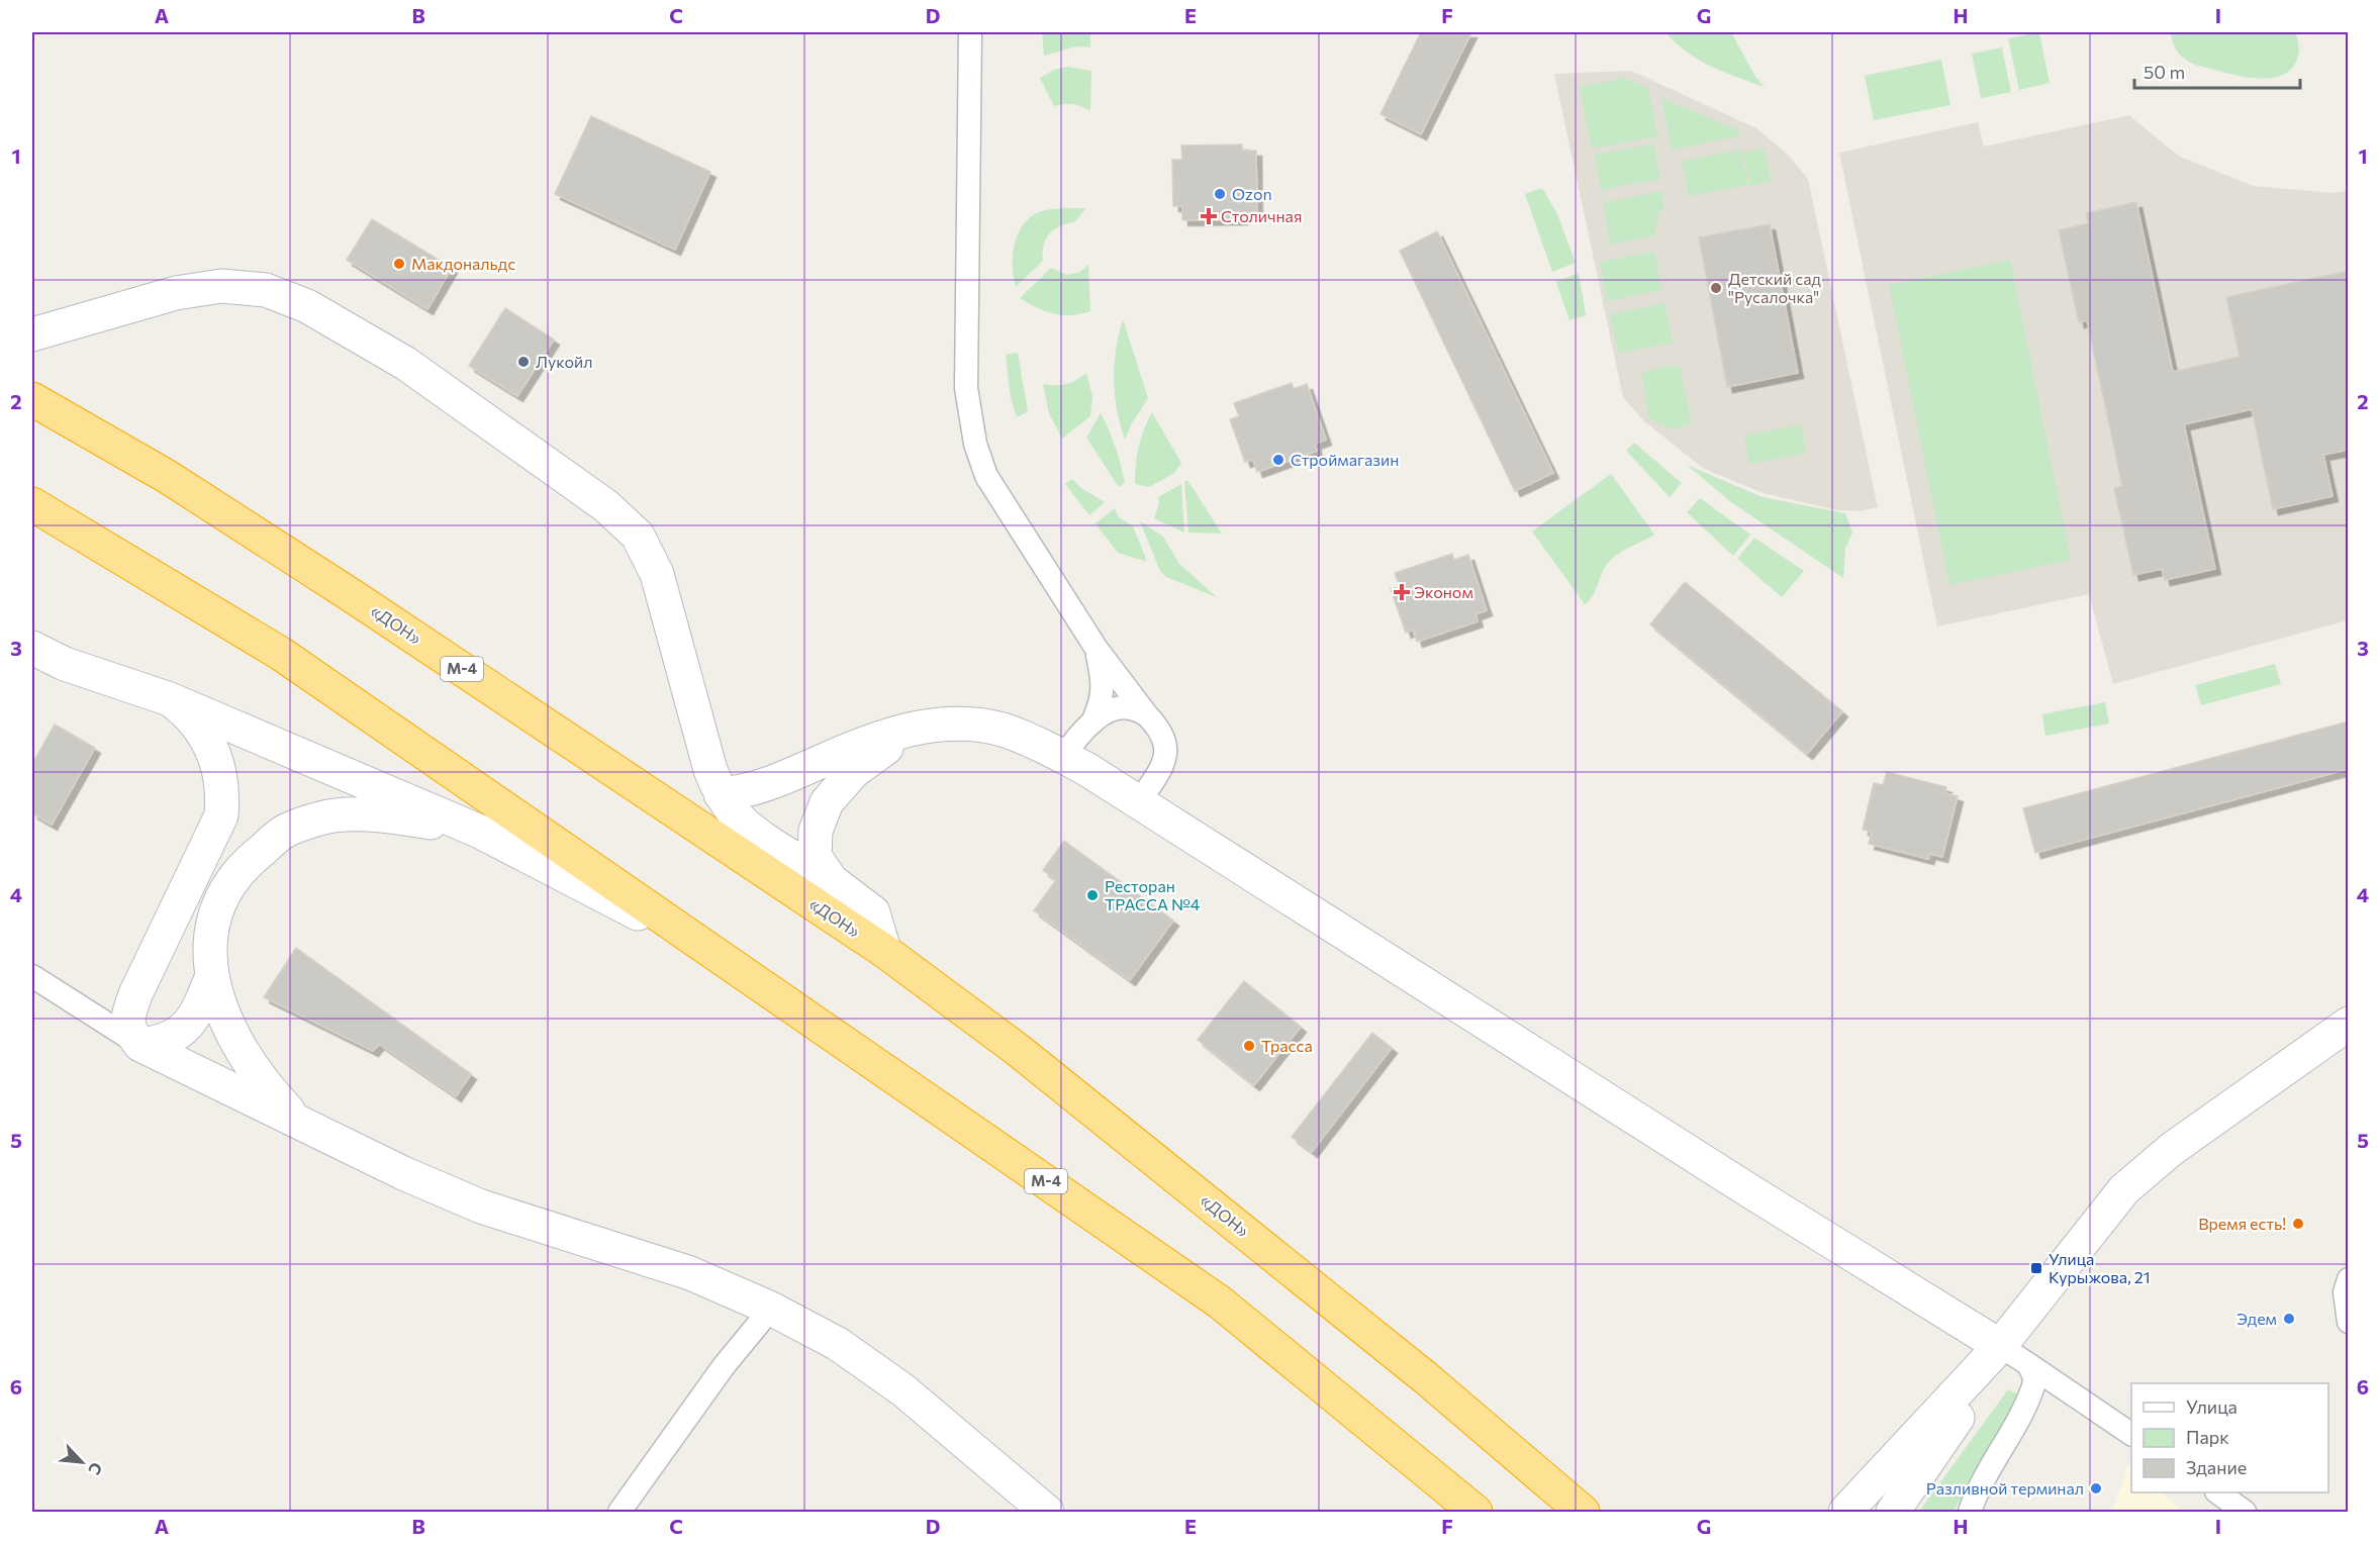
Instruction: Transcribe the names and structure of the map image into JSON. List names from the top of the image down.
{
  "streets": {
    "highway": ["«ДОН»", "М-4"]
  },
  "places": {
    "other": [
      "Ozon",
      "Макдональдс",
      "Детский сад \"Русалочка\"",
      "Лукойл",
      "Строймагазин",
      "Ресторан ТРАССА №4",
      "Трасса",
      "Время есть!",
      "Эдем",
      "Разливной терминал"
    ],
    "health": ["Столичная", "Эконом"],
    "transit": ["Улица Курыжова, 21"]
  },
  "legend": ["Улица", "Парк", "Здание"],
  "scale_bar": "50 m",
  "north": "bottom right",
  "grid": {
    "columns": [
      "A",
      "B",
      "C",
      "D",
      "E",
      "F",
      "G",
      "H",
      "I"
    ],
    "rows": [
      "1",
      "2",
      "3",
      "4",
      "5",
      "6"
    ]
  }
}
